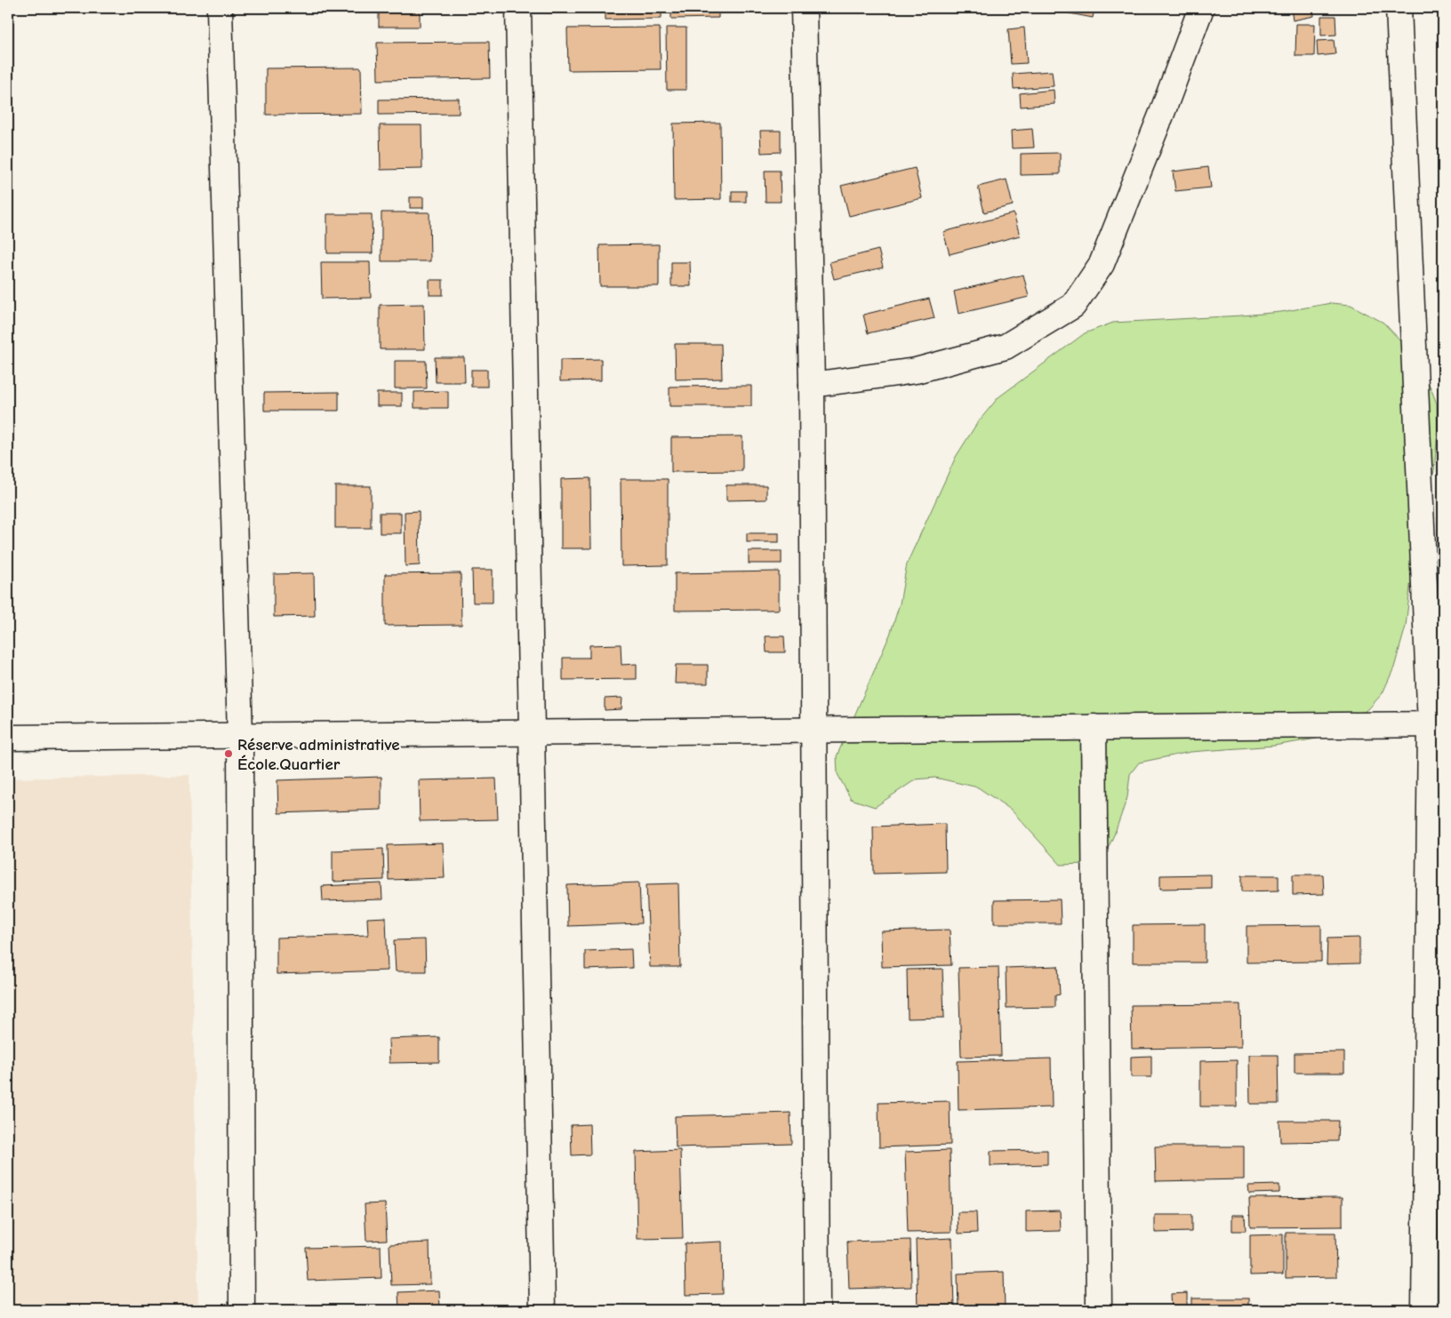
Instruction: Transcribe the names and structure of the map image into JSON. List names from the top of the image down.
{
  "places": ["Réserve administrative École.Quartier"]
}
